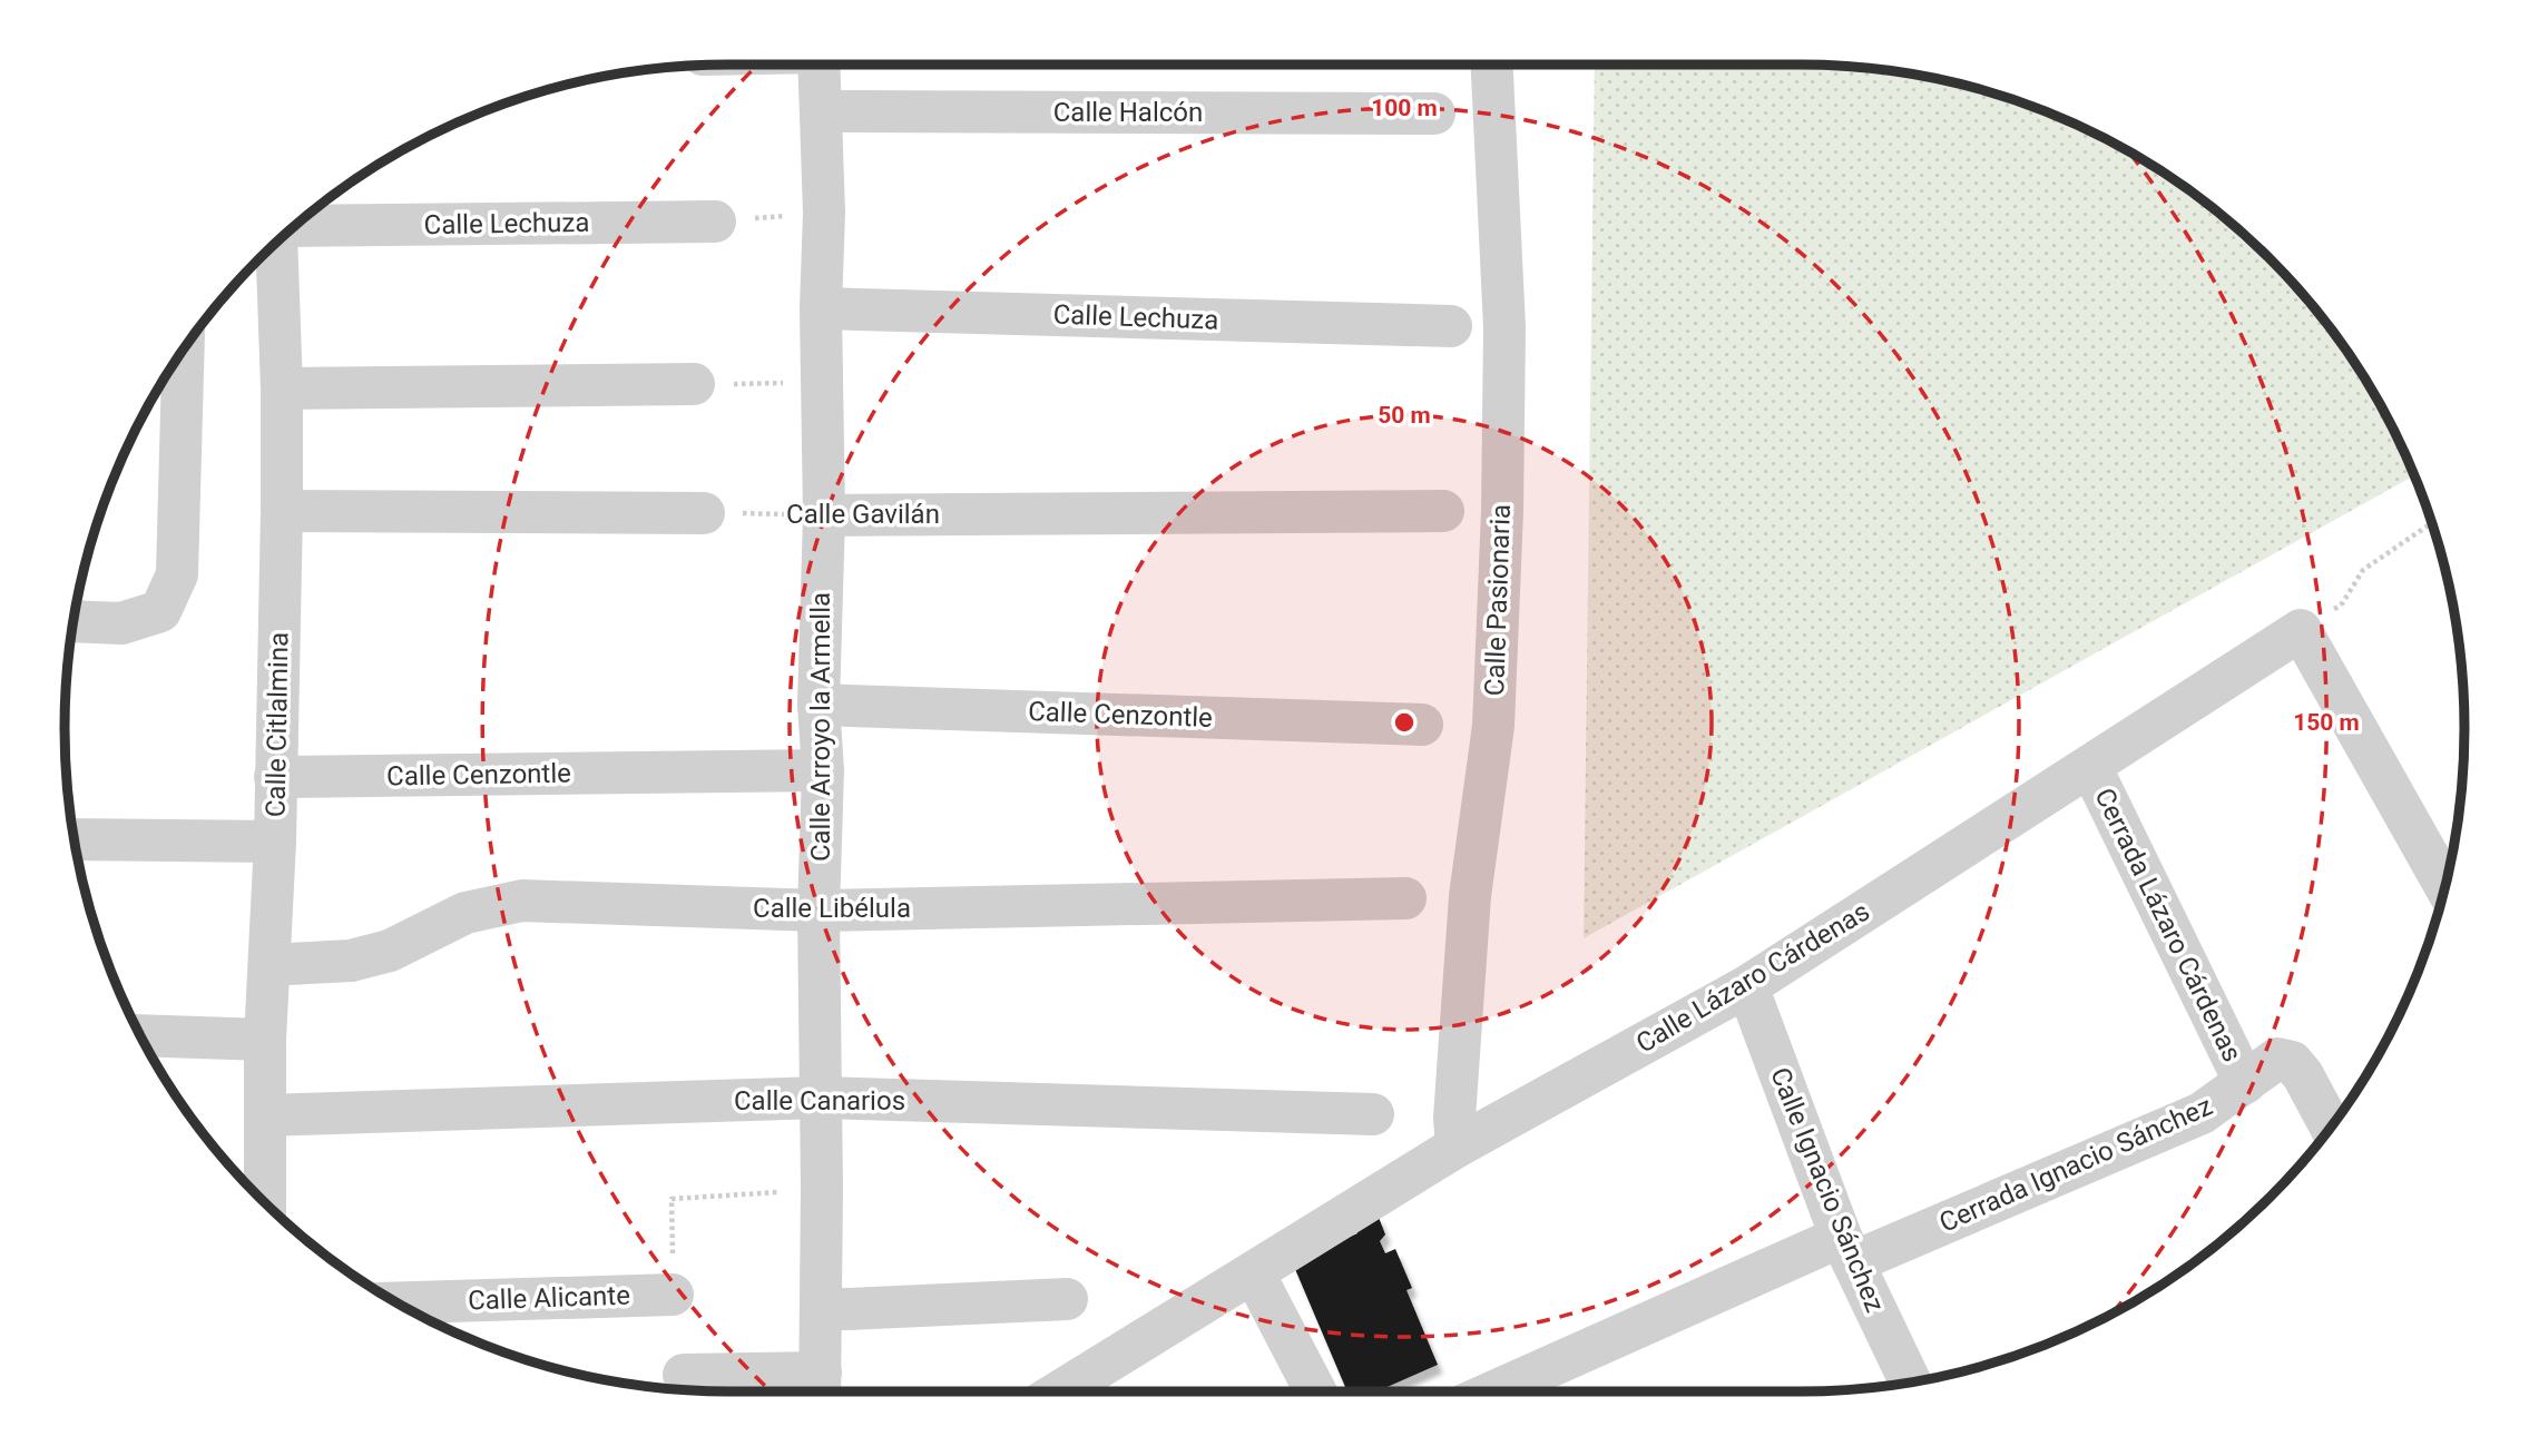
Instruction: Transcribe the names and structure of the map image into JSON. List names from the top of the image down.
{
  "streets": {
    "street": [
      "Calle Halcón",
      "Calle Lechuza",
      "Calle Gavilán",
      "Calle Pasionaria",
      "Calle Cenzontle",
      "Calle Citlalmina",
      "Calle Arroyo la Armella",
      "Calle Libélula",
      "Cerrada Lázaro Cárdenas",
      "Calle Lázaro Cárdenas",
      "Calle Canarios",
      "Cerrada Ignacio Sánchez",
      "Calle Ignacio Sánchez",
      "Calle Alicante"
    ]
  },
  "crossings": [
    ["Calle Halcón", "Calle Arroyo la Armella"],
    ["Calle Lechuza", "Calle Arroyo la Armella"],
    ["Calle Gavilán", "Calle Arroyo la Armella"],
    ["Calle Pasionaria", "Calle Lázaro Cárdenas"],
    ["Calle Cenzontle", "Calle Citlalmina"],
    ["Calle Cenzontle", "Calle Arroyo la Armella"],
    ["Calle Citlalmina", "Calle Libélula"],
    ["Calle Citlalmina", "Calle Canarios"],
    ["Calle Arroyo la Armella", "Calle Libélula"],
    ["Calle Arroyo la Armella", "Calle Canarios"],
    ["Cerrada Lázaro Cárdenas", "Calle Lázaro Cárdenas"],
    ["Cerrada Lázaro Cárdenas", "Cerrada Ignacio Sánchez"],
    ["Calle Lázaro Cárdenas", "Calle Ignacio Sánchez"],
    ["Cerrada Ignacio Sánchez", "Calle Ignacio Sánchez"]
  ],
  "rings": ["100 m", "50 m", "150 m"]
}
